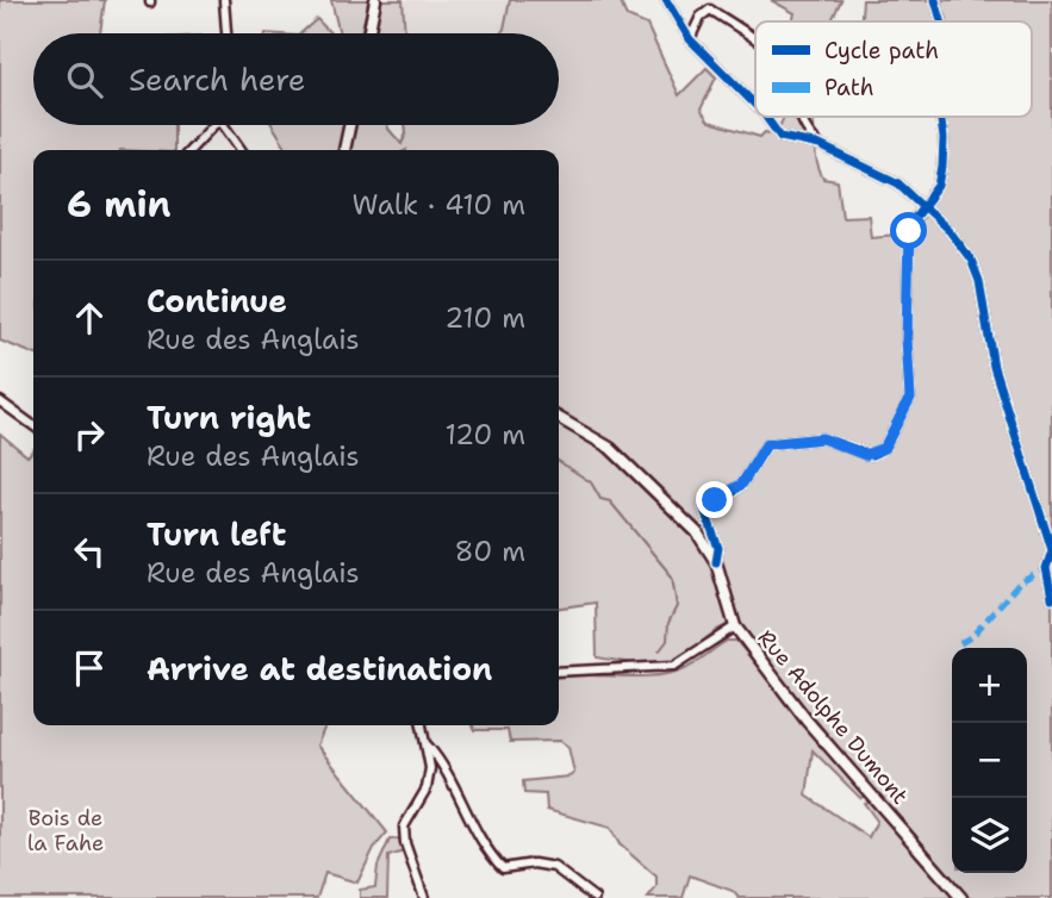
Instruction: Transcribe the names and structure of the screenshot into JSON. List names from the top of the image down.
{
  "streets": {
    "main road": ["Rue Adolphe Dumont"]
  },
  "parks": ["Bois de la Fahe"],
  "legend": ["Cycle path", "Path"],
  "page": {
    "search": "Search here",
    "heading": ["6 min", "Walk · 410 m"],
    "list": [
      ["Continue", "Rue des Anglais", "210 m"],
      ["Turn right", "Rue des Anglais", "120 m"],
      ["Turn left", "Rue des Anglais", "80 m"],
      "Arrive at destination"
    ],
    "map_buttons": ["+", "−"]
  }
}
